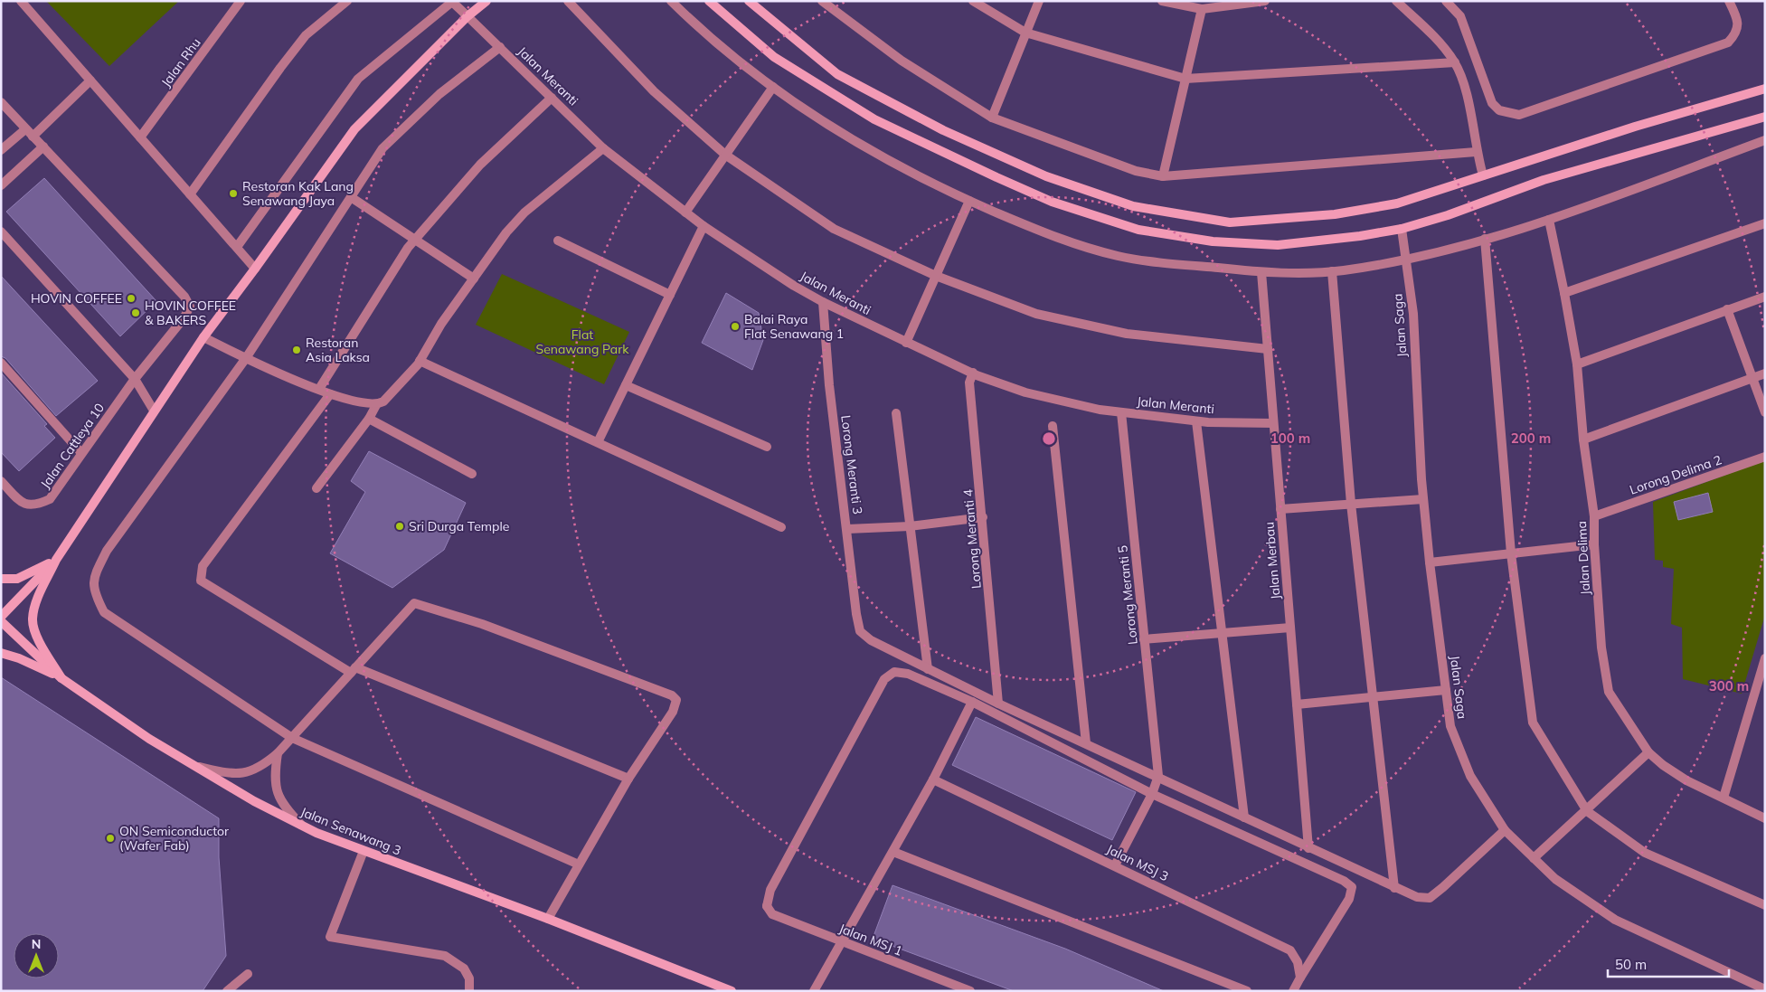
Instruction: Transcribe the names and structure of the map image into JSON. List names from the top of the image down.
{
  "streets": {
    "street": [
      "Jalan Rhu",
      "Jalan Meranti",
      "Jalan Saga",
      "Jalan Cattleya 10",
      "Lorong Meranti 3",
      "Lorong Delima 2",
      "Lorong Meranti 4",
      "Jalan Delima",
      "Jalan Merbau",
      "Lorong Meranti 5",
      "Jalan Senawang 3",
      "Jalan MSJ 3",
      "Jalan MSJ 1"
    ]
  },
  "crossings": [
    ["Jalan Meranti", "Lorong Meranti 3"],
    ["Jalan Meranti", "Lorong Meranti 4"],
    ["Jalan Meranti", "Jalan Merbau"],
    ["Jalan Meranti", "Lorong Meranti 5"],
    ["Lorong Delima 2", "Jalan Delima"]
  ],
  "parks": ["Flat Senawang Park"],
  "places": [
    "Restoran Kak Lang Senawang Jaya",
    "HOVIN COFFEE",
    "HOVIN COFFEE & BAKERS",
    "Balai Raya Flat Senawang 1",
    "Restoran Asia Laksa",
    "Sri Durga Temple",
    "ON Semiconductor (Wafer Fab)"
  ],
  "scale_bar": "50 m",
  "north": "top",
  "rings": ["100 m", "200 m", "300 m"]
}
